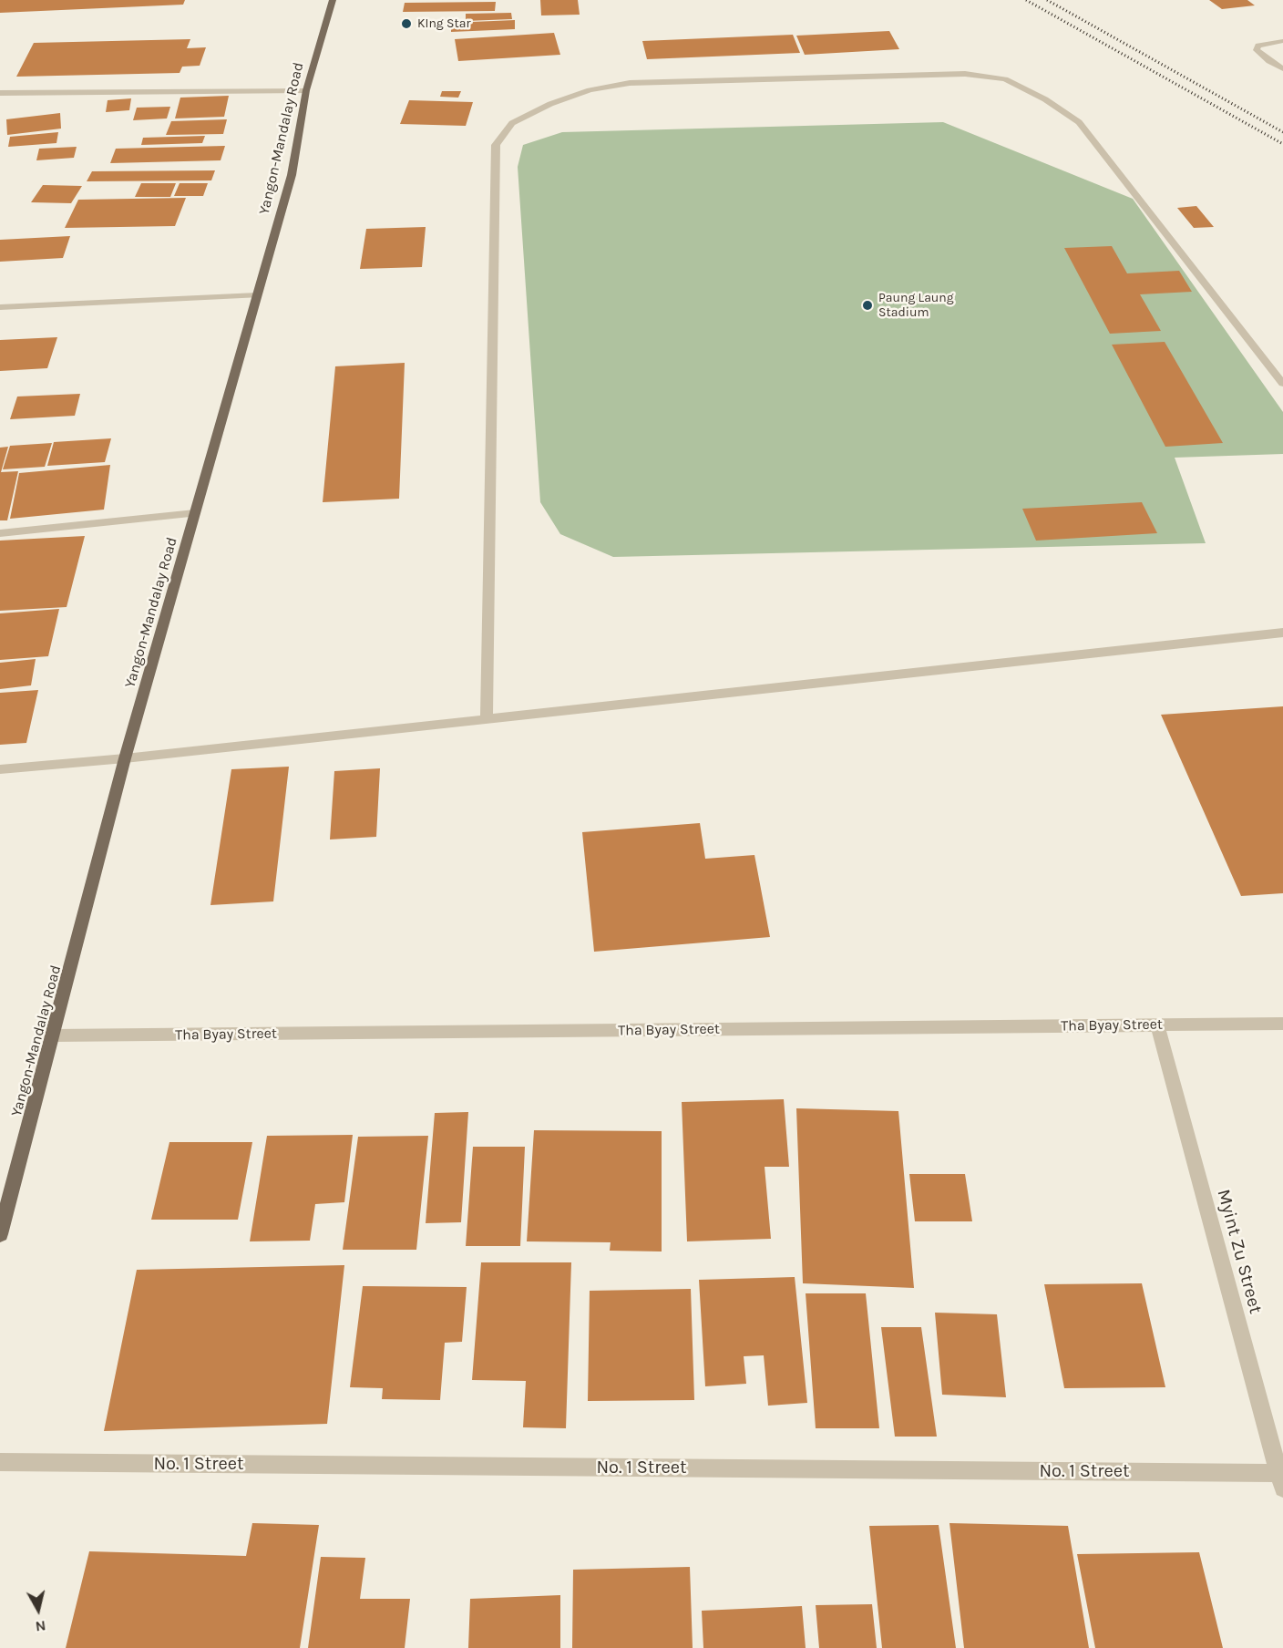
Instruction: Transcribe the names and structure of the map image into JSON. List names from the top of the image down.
{
  "streets": {
    "main road": ["Yangon-Mandalay Road"],
    "street": ["Tha Byay Street", "Myint Zu Street", "No. 1 Street"]
  },
  "crossings": [
    ["Yangon-Mandalay Road", "Tha Byay Street"],
    ["Tha Byay Street", "Myint Zu Street"],
    ["Myint Zu Street", "No. 1 Street"]
  ],
  "places": ["KIng Star", "Paung Laung Stadium"],
  "north": "bottom"
}
